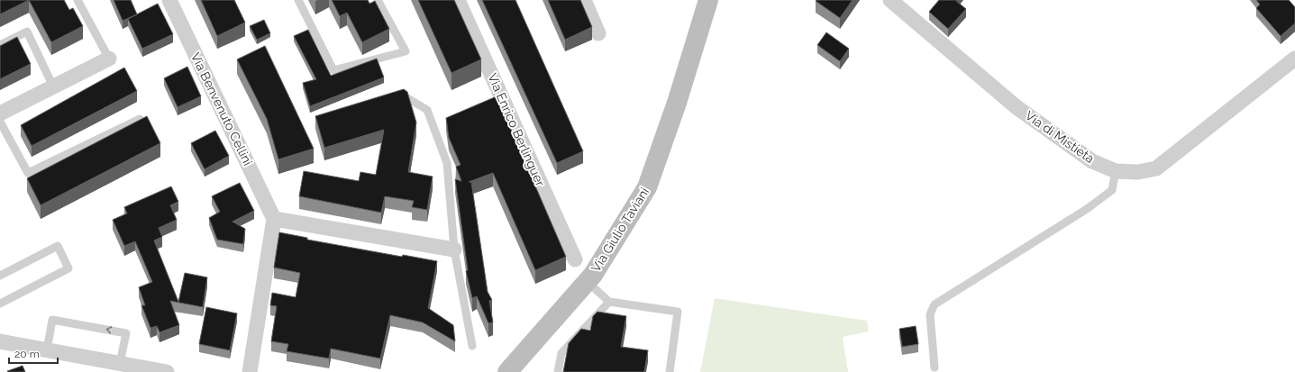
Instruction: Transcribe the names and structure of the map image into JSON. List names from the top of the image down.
{
  "streets": {
    "main road": ["Via Giulio Taviani"],
    "street": ["Via Benvenuto Cellini", "Via Enrico Berlinguer", "Via di Mistieta"]
  },
  "scale_bar": "20 m"
}
